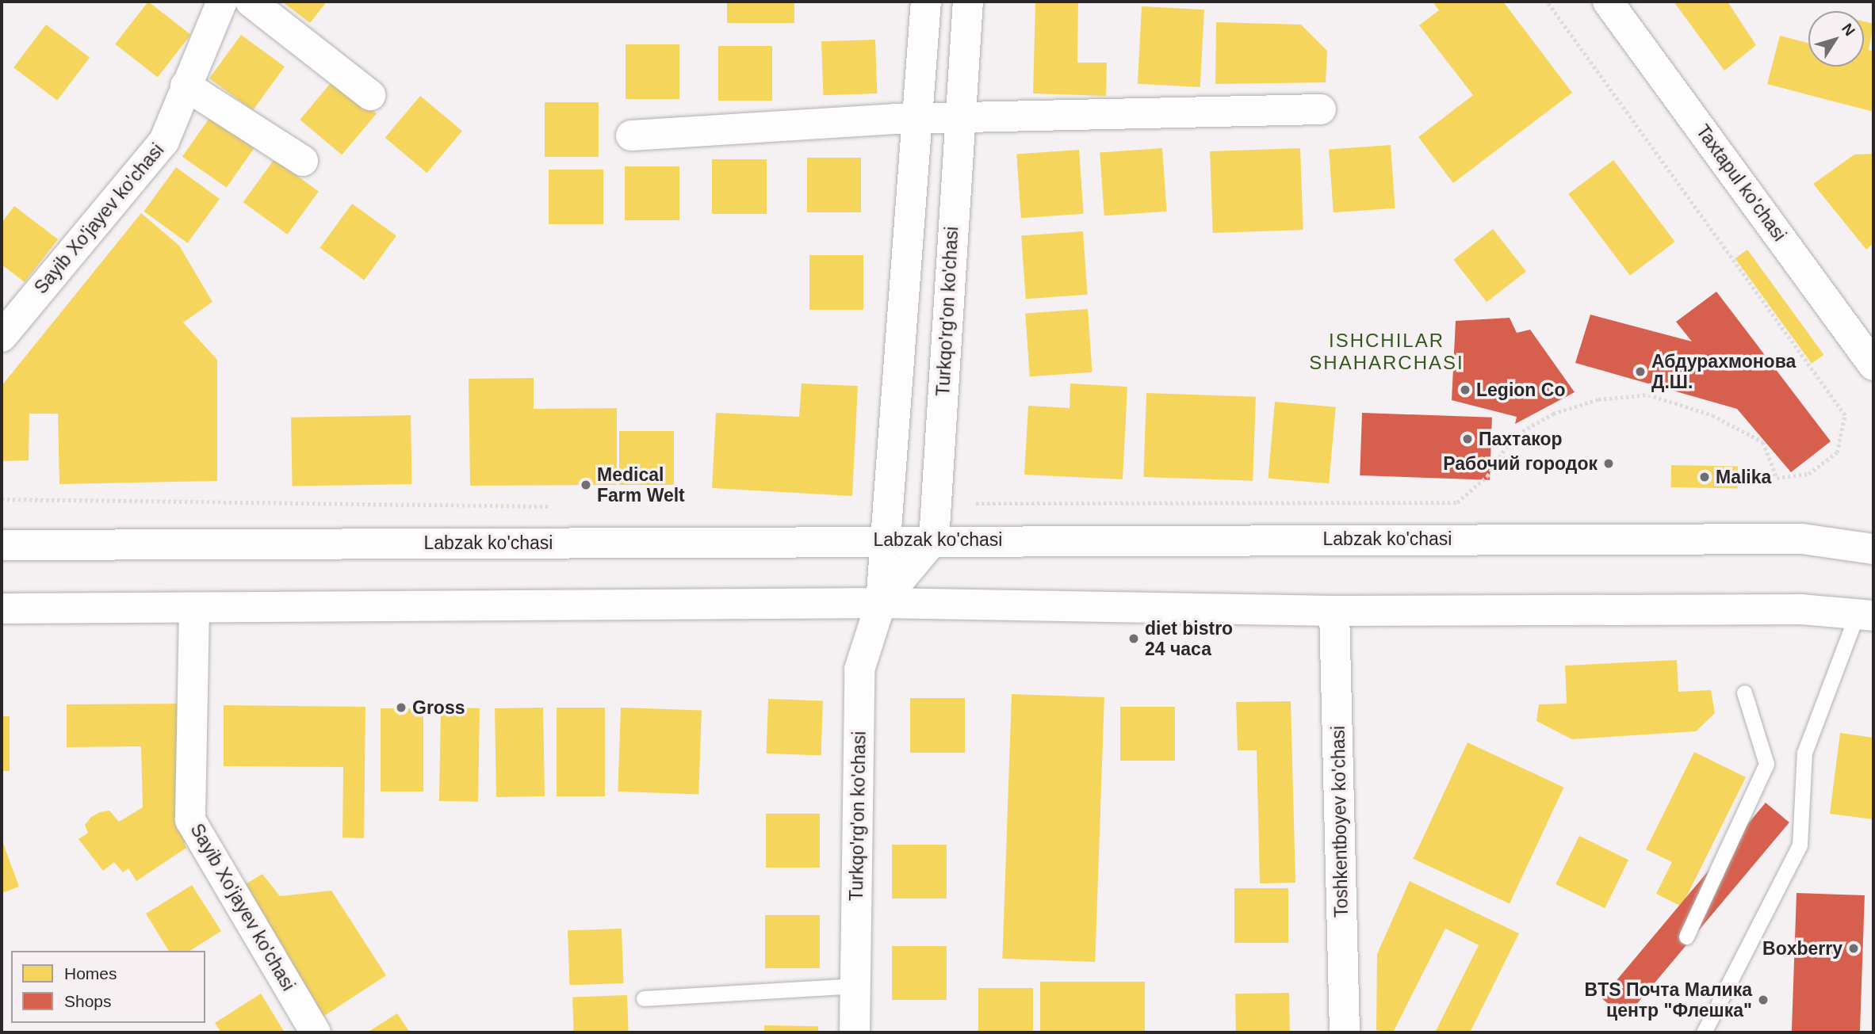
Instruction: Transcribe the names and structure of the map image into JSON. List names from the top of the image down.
{
  "streets": {
    "street": [
      "Taxtapul ko'chasi",
      "Sayib Xo'jayev ko'chasi",
      "Turkqo'rg'on ko'chasi",
      "Labzak ko'chasi",
      "Toshkentboyev ko'chasi"
    ]
  },
  "crossings": [
    ["Turkqo'rg'on ko'chasi", "Labzak ko'chasi"]
  ],
  "districts": ["ISHCHILAR SHAHARCHASI"],
  "places": [
    "Абдурахмонова Д.Ш.",
    "Legion Co",
    "Пахтакор",
    "Рабочий городок",
    "Malika",
    "Medical Farm Welt",
    "diet bistro 24 часа",
    "Gross",
    "Boxberry",
    "BTS Почта Малика центр \"Флешка\""
  ],
  "legend": ["Homes", "Shops"],
  "north": "top right"
}
